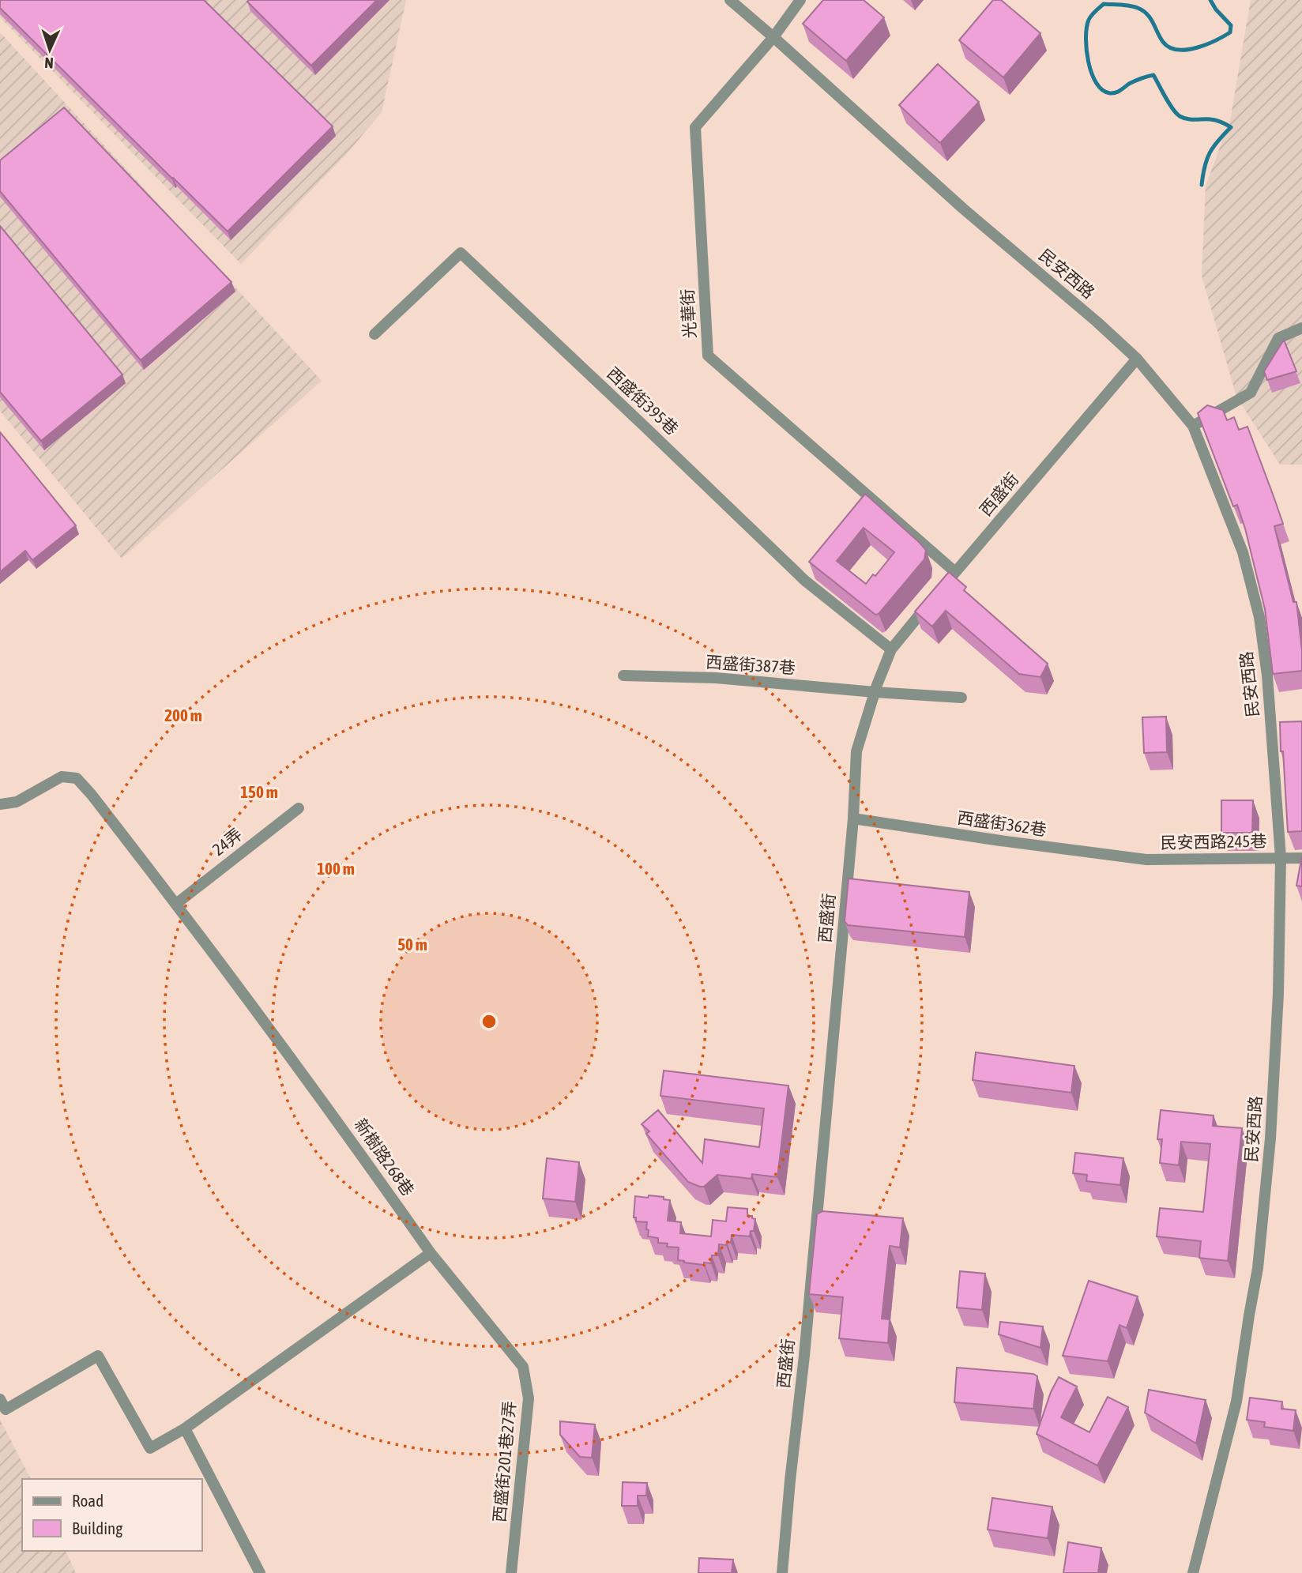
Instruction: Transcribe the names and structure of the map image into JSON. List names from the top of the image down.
{
  "streets": {
    "street": [
      "民安西路",
      "光華街",
      "西盛街395巷",
      "西盛街",
      "西盛街387巷",
      "西盛街362巷",
      "24弄",
      "民安西路245巷",
      "新樹路268巷",
      "西盛街201巷27弄"
    ]
  },
  "crossings": [
    ["民安西路", "光華街"],
    ["民安西路", "西盛街"],
    ["民安西路", "民安西路245巷"],
    ["光華街", "西盛街"],
    ["西盛街395巷", "西盛街"],
    ["西盛街", "西盛街387巷"],
    ["西盛街", "西盛街362巷"],
    ["西盛街362巷", "民安西路245巷"],
    ["24弄", "新樹路268巷"],
    ["新樹路268巷", "西盛街201巷27弄"]
  ],
  "legend": ["Road", "Building"],
  "north": "bottom",
  "rings": [
    "200 m",
    "150 m",
    "100 m",
    "50 m"
  ]
}
